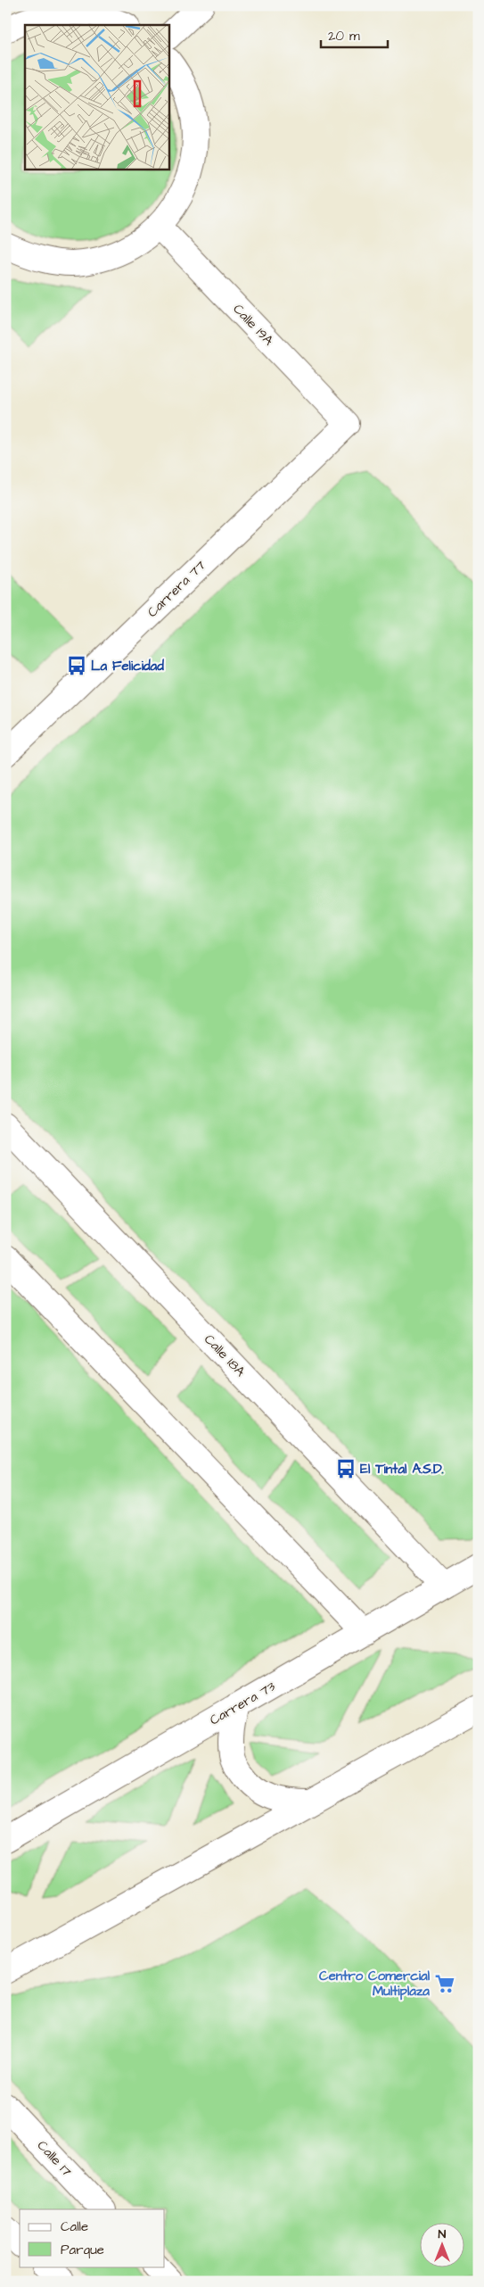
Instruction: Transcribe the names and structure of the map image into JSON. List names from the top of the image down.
{
  "streets": {
    "main road": [
      "Calle 19A",
      "Carrera 77",
      "Calle 18A",
      "Carrera 73",
      "Calle 17"
    ]
  },
  "crossings": [
    ["Calle 19A", "Carrera 77"],
    ["Calle 18A", "Carrera 73"]
  ],
  "places": {
    "bus stop": ["La Felicidad", "El Tintal A.S.D."],
    "supermarket": ["Centro Comercial Multiplaza"]
  },
  "legend": ["Calle", "Parque"],
  "scale_bar": "20 m",
  "north": "top"
}
